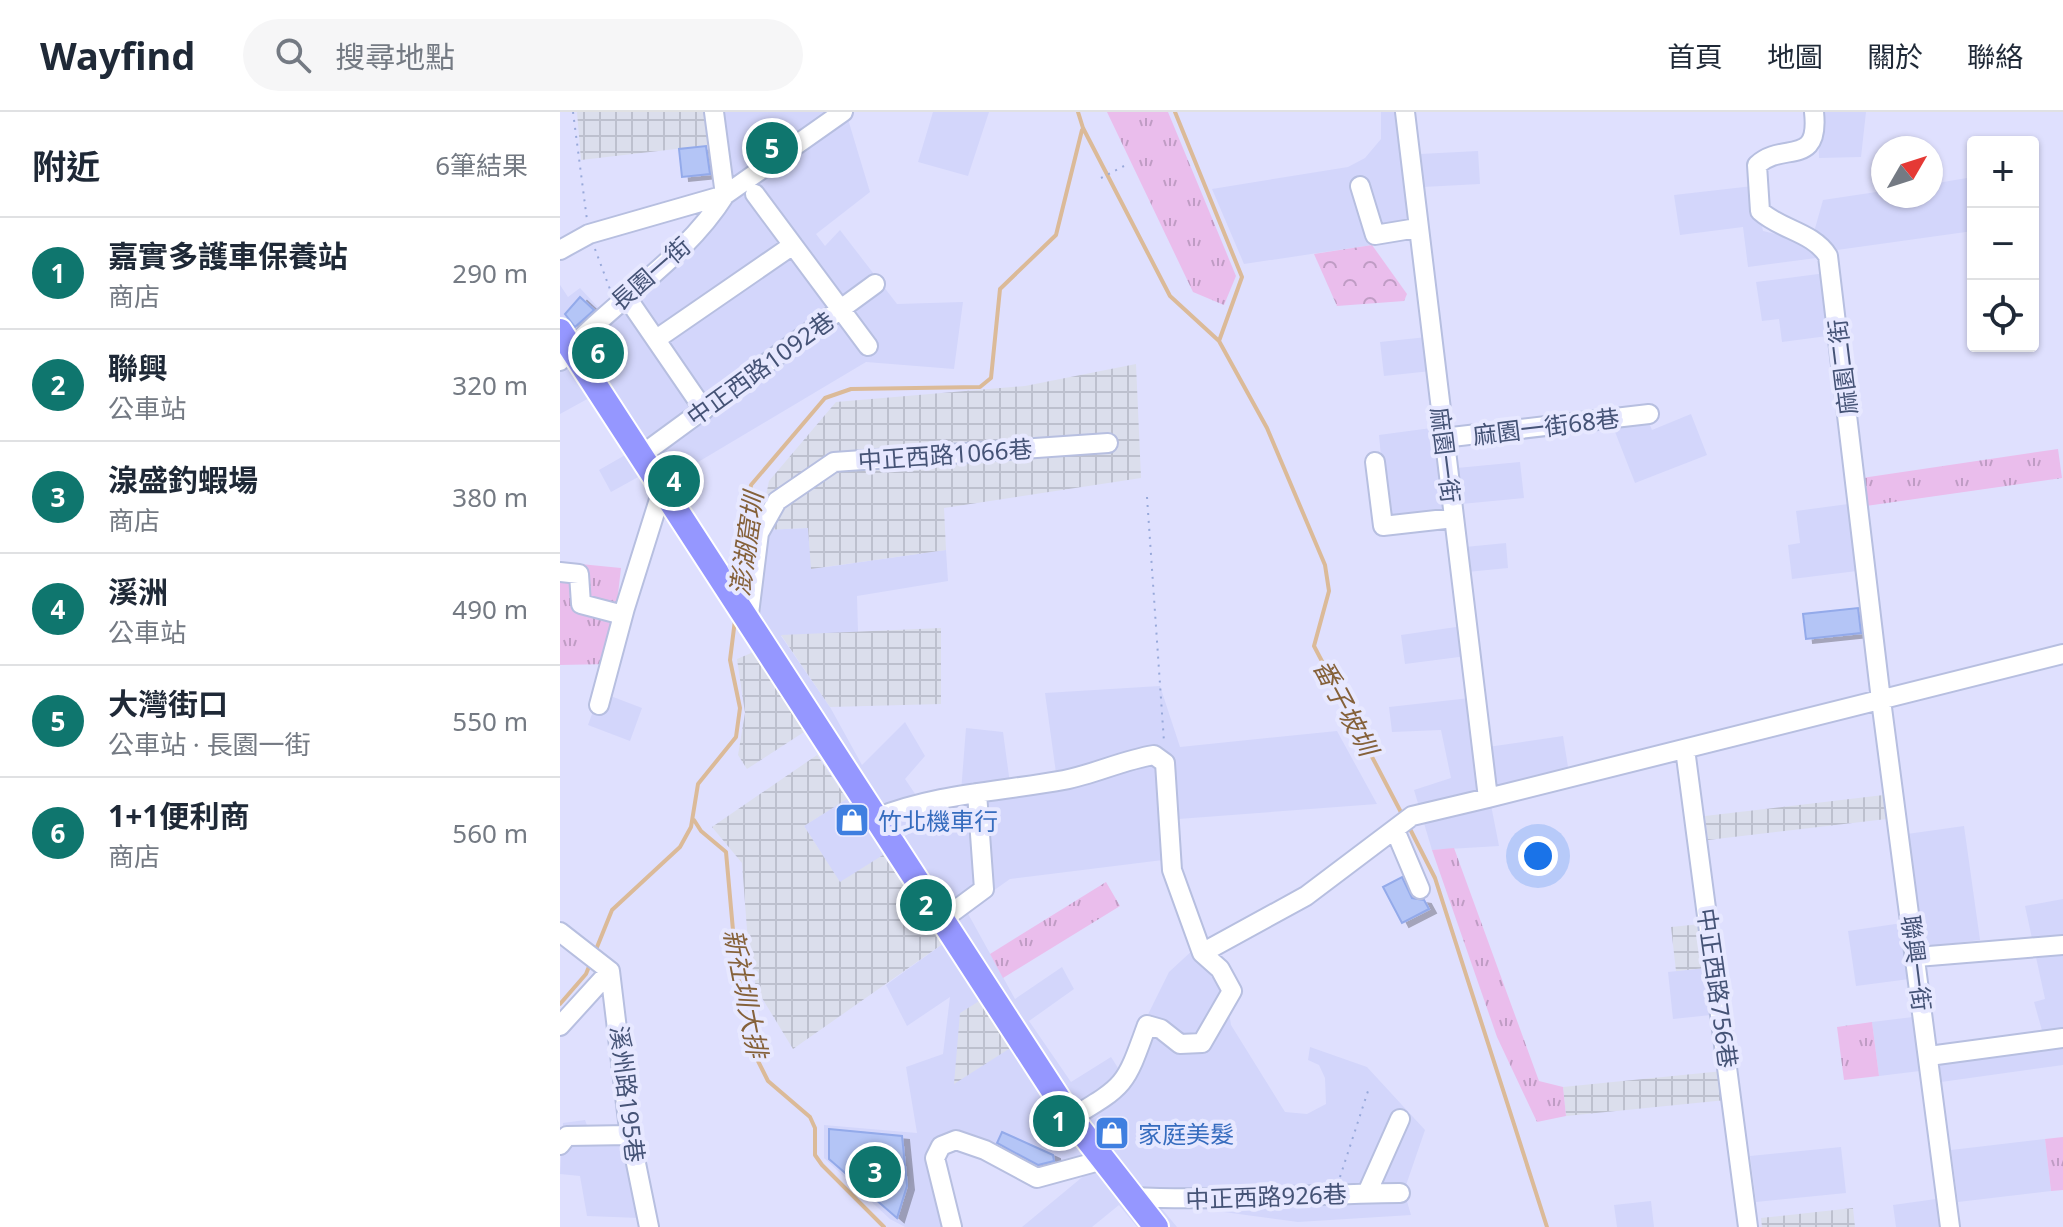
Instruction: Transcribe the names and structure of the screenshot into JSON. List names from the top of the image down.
{
  "streets": {
    "street": [
      "長園一街",
      "麻園二街",
      "中正西路1092巷",
      "麻園一街68巷",
      "中正西路1066巷",
      "麻園一街",
      "聯興一街",
      "中正西路756巷",
      "溪州路195巷",
      "中正西路926巷"
    ]
  },
  "crossings": [
    ["麻園二街", "聯興一街"],
    ["麻園一街68巷", "麻園一街"]
  ],
  "water": ["澎湖窟圳", "番子坡圳", "新社圳大排"],
  "places": {
    "shop": ["竹北機車行", "家庭美髮"]
  },
  "north": "top right",
  "page": {
    "header": "Wayfind",
    "search": "搜尋地點",
    "nav": [
      "首頁",
      "地圖",
      "關於",
      "聯絡"
    ],
    "heading": ["附近", "6筆結果"],
    "pins": [
      "5",
      "6",
      "4",
      "2",
      "1",
      "3"
    ],
    "map_buttons": ["+", "−"],
    "list": [
      {
        "mark": "1",
        "name": "嘉實多護車保養站",
        "note": "商店",
        "value": "290 m"
      },
      {
        "mark": "2",
        "name": "聯興",
        "note": "公車站",
        "value": "320 m"
      },
      {
        "mark": "3",
        "name": "湶盛釣蝦場",
        "note": "商店",
        "value": "380 m"
      },
      {
        "mark": "4",
        "name": "溪洲",
        "note": "公車站",
        "value": "490 m"
      },
      {
        "mark": "5",
        "name": "大灣街口",
        "note": "公車站 · 長園一街",
        "value": "550 m"
      },
      {
        "mark": "6",
        "name": "1+1便利商",
        "note": "商店",
        "value": "560 m"
      }
    ]
  }
}
